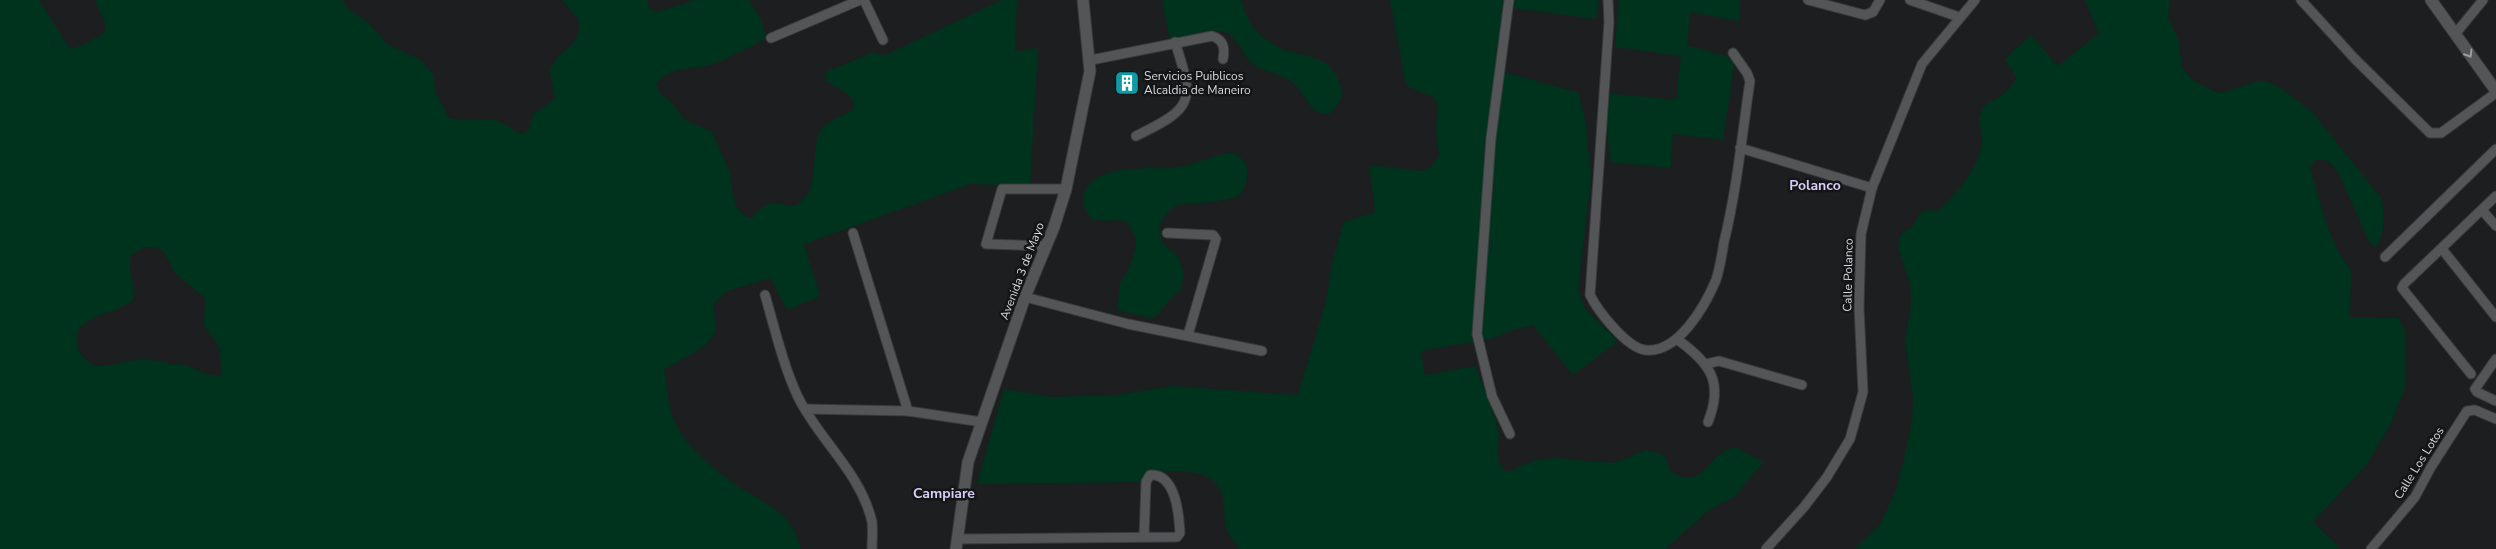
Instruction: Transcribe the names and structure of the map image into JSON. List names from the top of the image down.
{
  "streets": {
    "street": ["Avenida 3 de Mayo", "Calle Polanco", "Calle Los Lotos"]
  },
  "districts": ["Polanco", "Campiare"],
  "places": {
    "building": ["Servicios Puiblicos Alcaldia de Maneiro"]
  }
}
